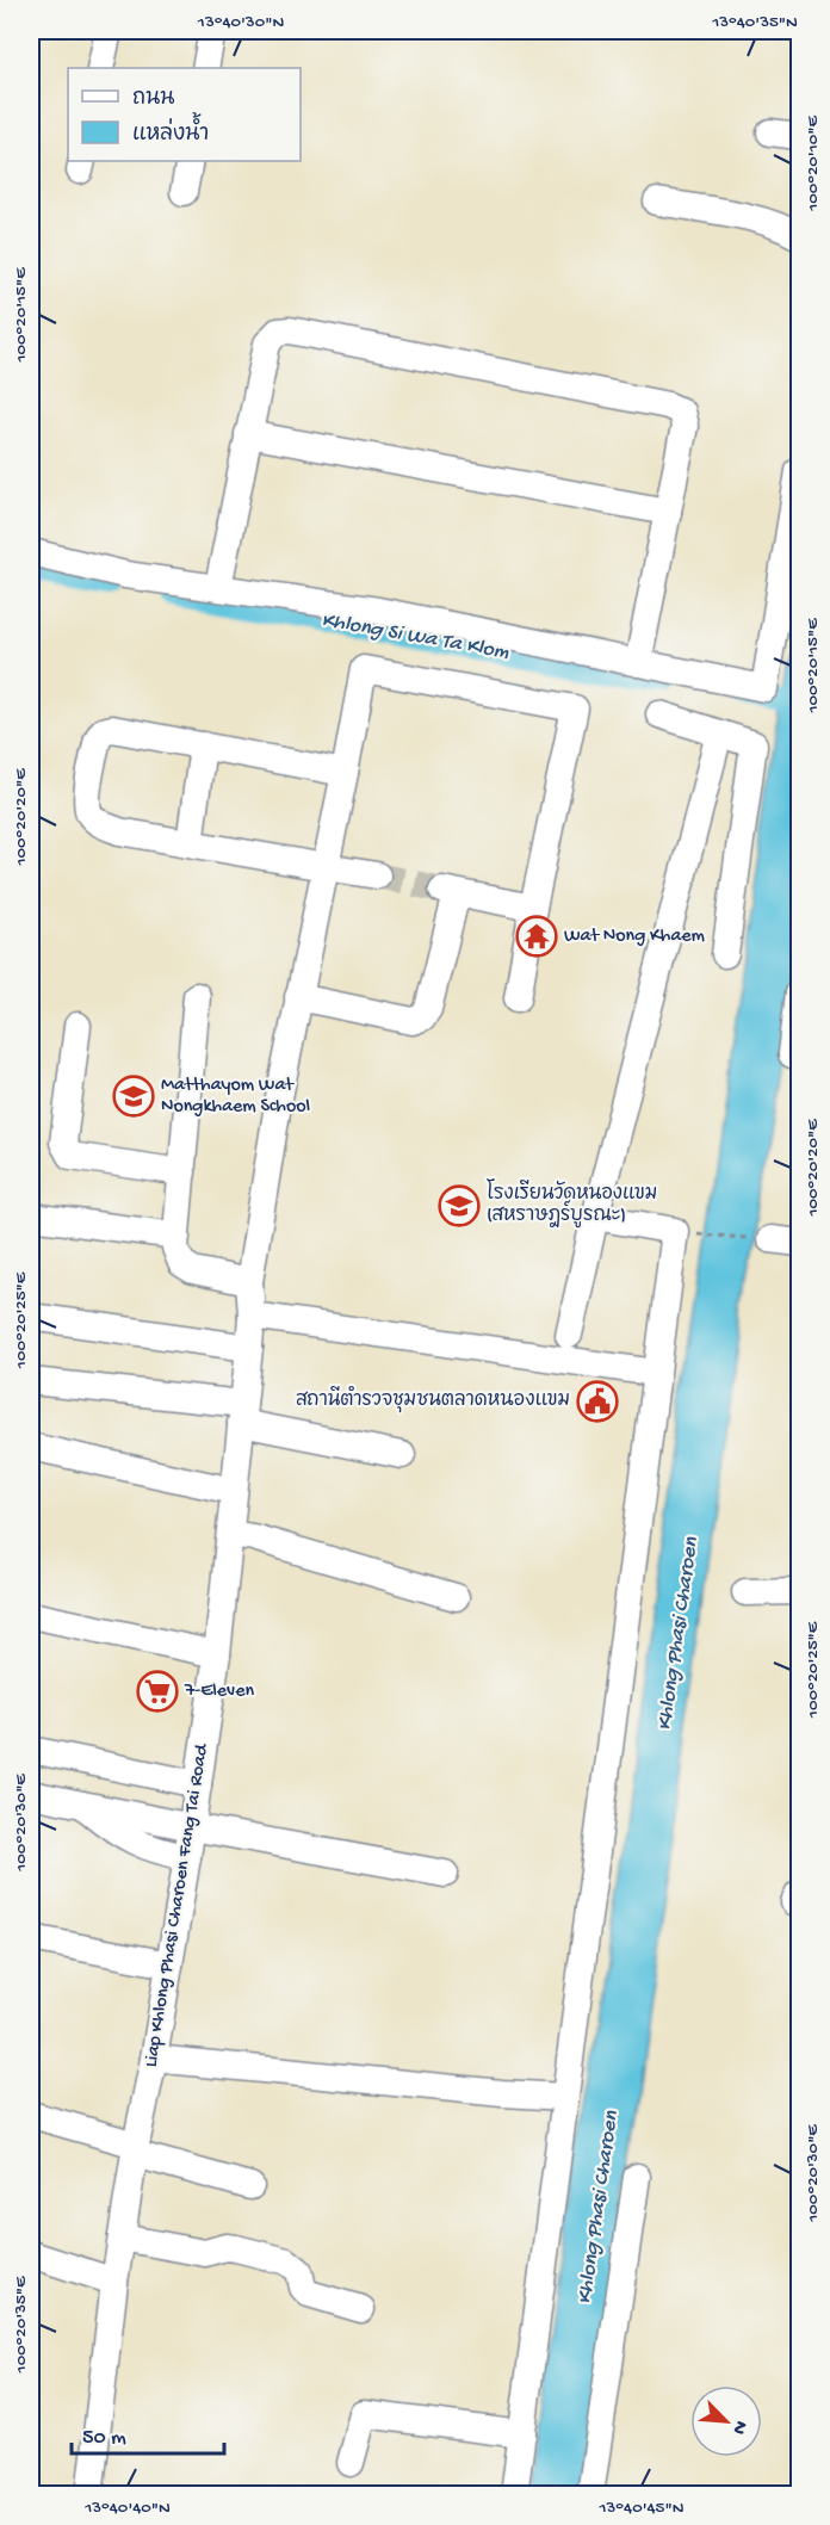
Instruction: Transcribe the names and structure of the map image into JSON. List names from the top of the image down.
{
  "streets": {
    "street": ["Liap Khlong Phasi Charoen Fang Tai Road"]
  },
  "water": ["Khlong Si Wa Ta Klom", "Khlong Phasi Charoen"],
  "places": {
    "temple": ["Wat Nong Khaem"],
    "school or university": ["Matthayom Wat Nongkhaem School", "โรงเรียนวัดหนองแขม (สหราษฎร์บูรณะ)"],
    "public building": ["สถานีตำรวจชุมชนตลาดหนองแขม"],
    "supermarket": ["7-Eleven"]
  },
  "legend": ["ถนน", "แหล่งน้ำ"],
  "scale_bar": "50 m",
  "north": "bottom right",
  "coordinates": [
    "13°40'30\"N",
    "13°40'35\"N",
    "100°20'10\"E",
    "100°20'15\"E",
    "100°20'20\"E",
    "100°20'25\"E",
    "100°20'30\"E",
    "100°20'35\"E",
    "13°40'40\"N",
    "13°40'45\"N"
  ]
}
